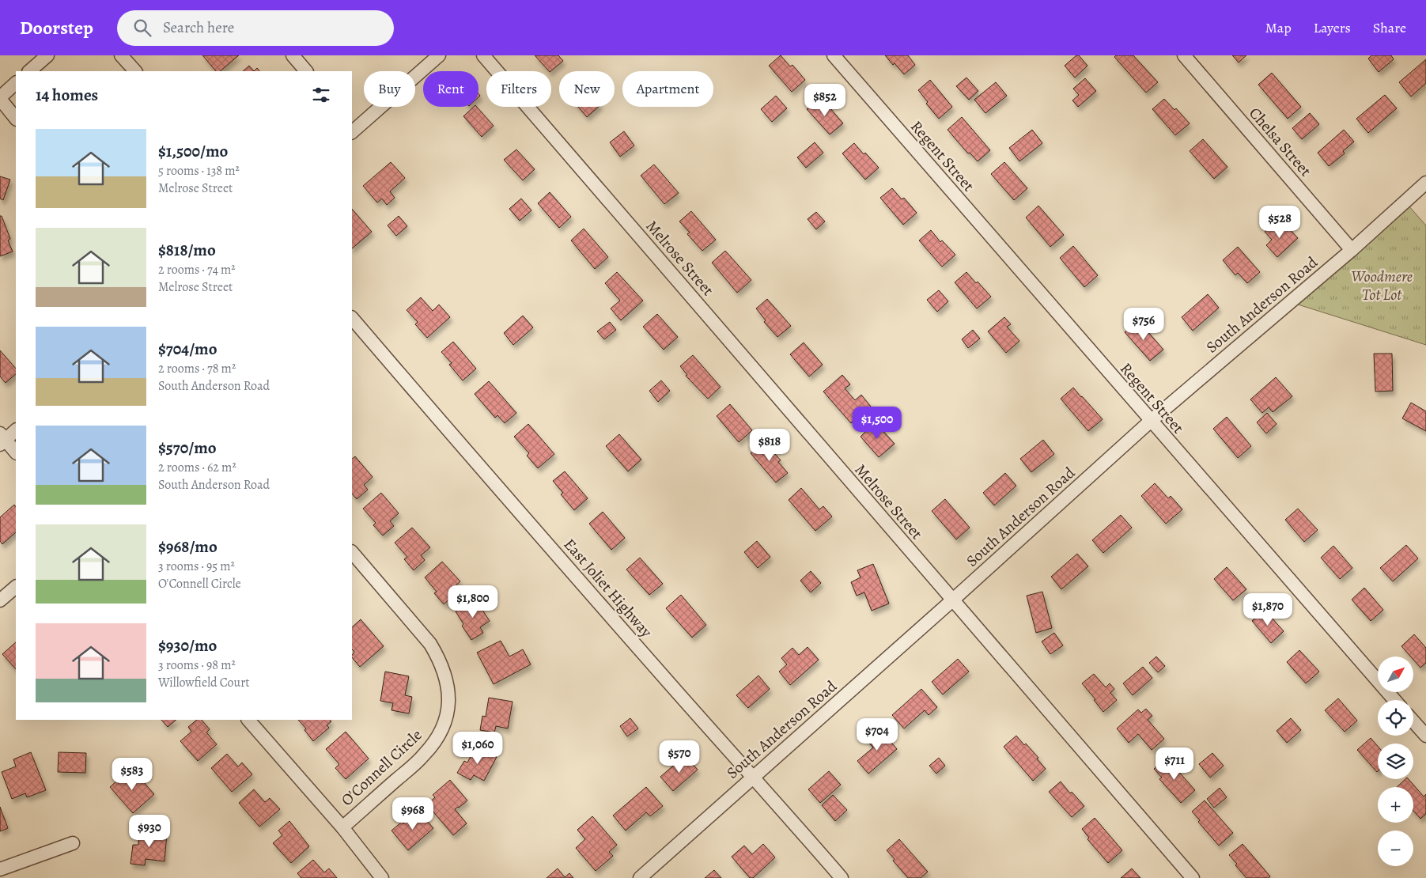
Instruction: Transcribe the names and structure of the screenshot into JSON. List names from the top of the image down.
{
  "streets": {
    "street": [
      "Chelsa Street",
      "Regent Street",
      "Melrose Street",
      "South Anderson Road",
      "East Joliet Highway",
      "O'Connell Circle"
    ]
  },
  "crossings": [
    ["Chelsa Street", "South Anderson Road"],
    ["Regent Street", "South Anderson Road"],
    ["Melrose Street", "South Anderson Road"],
    ["South Anderson Road", "East Joliet Highway"]
  ],
  "parks": ["Woodmere Tot Lot"],
  "north": "top right",
  "page": {
    "header": "Doorstep",
    "search": "Search here",
    "nav": ["Map", "Layers", "Share"],
    "chip": [
      "Buy",
      "Rent",
      "Filters",
      "New",
      "Apartment"
    ],
    "heading": "14 homes",
    "price": [
      "$852",
      "$528",
      "$756",
      "$1,500",
      "$818",
      "$1,800",
      "$1,870",
      "$704",
      "$1,060",
      "$570",
      "$711",
      "$583",
      "$968",
      "$930"
    ],
    "list": [
      {
        "name": "$1,500/mo",
        "note": "5 rooms · 138 m² · Melrose Street"
      },
      {
        "name": "$818/mo",
        "note": "2 rooms · 74 m² · Melrose Street"
      },
      {
        "name": "$704/mo",
        "note": "2 rooms · 78 m² · South Anderson Road"
      },
      {
        "name": "$570/mo",
        "note": "2 rooms · 62 m² · South Anderson Road"
      },
      {
        "name": "$968/mo",
        "note": "3 rooms · 95 m² · O'Connell Circle"
      },
      {
        "name": "$930/mo",
        "note": "3 rooms · 98 m² · Willowfield Court"
      }
    ],
    "map_buttons": ["+", "−"]
  }
}
